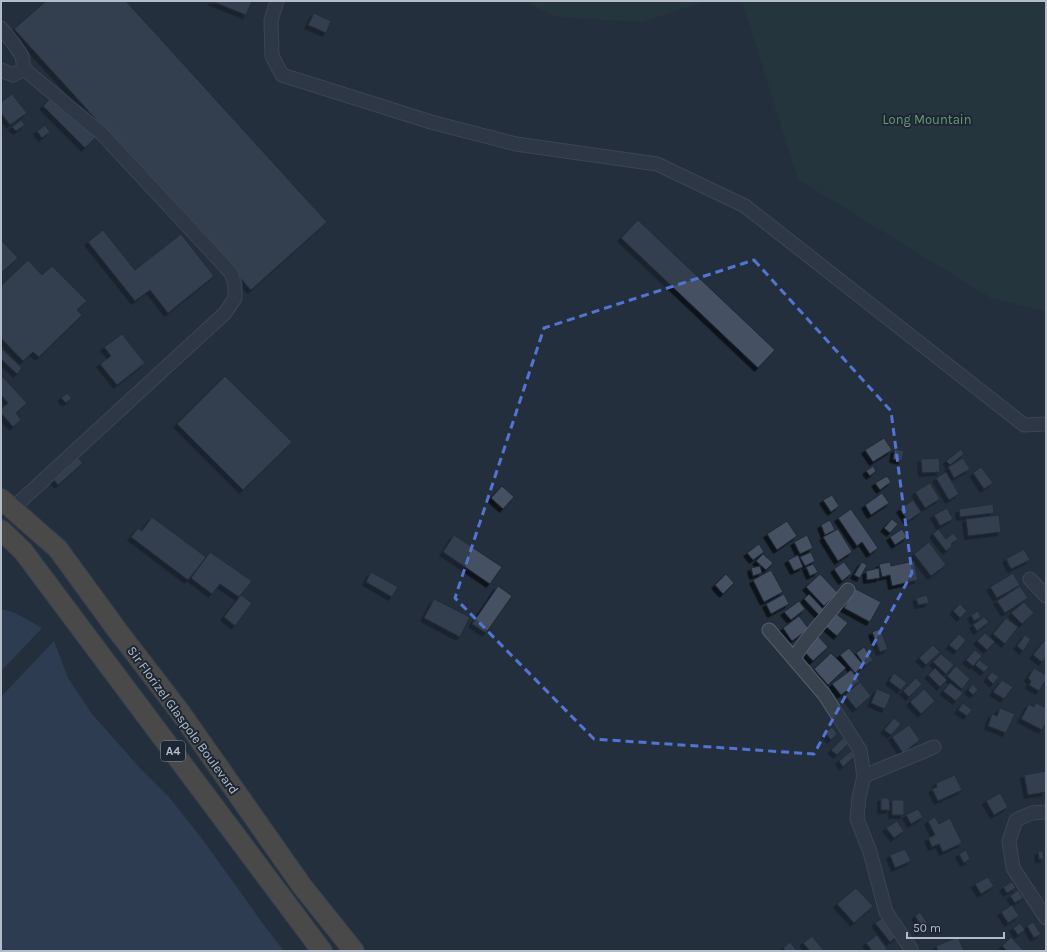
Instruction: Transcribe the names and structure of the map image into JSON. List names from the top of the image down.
{
  "streets": {
    "highway": ["Sir Florizel Glaspole Boulevard", "A4"]
  },
  "parks": ["Long Mountain"],
  "scale_bar": "50 m"
}
